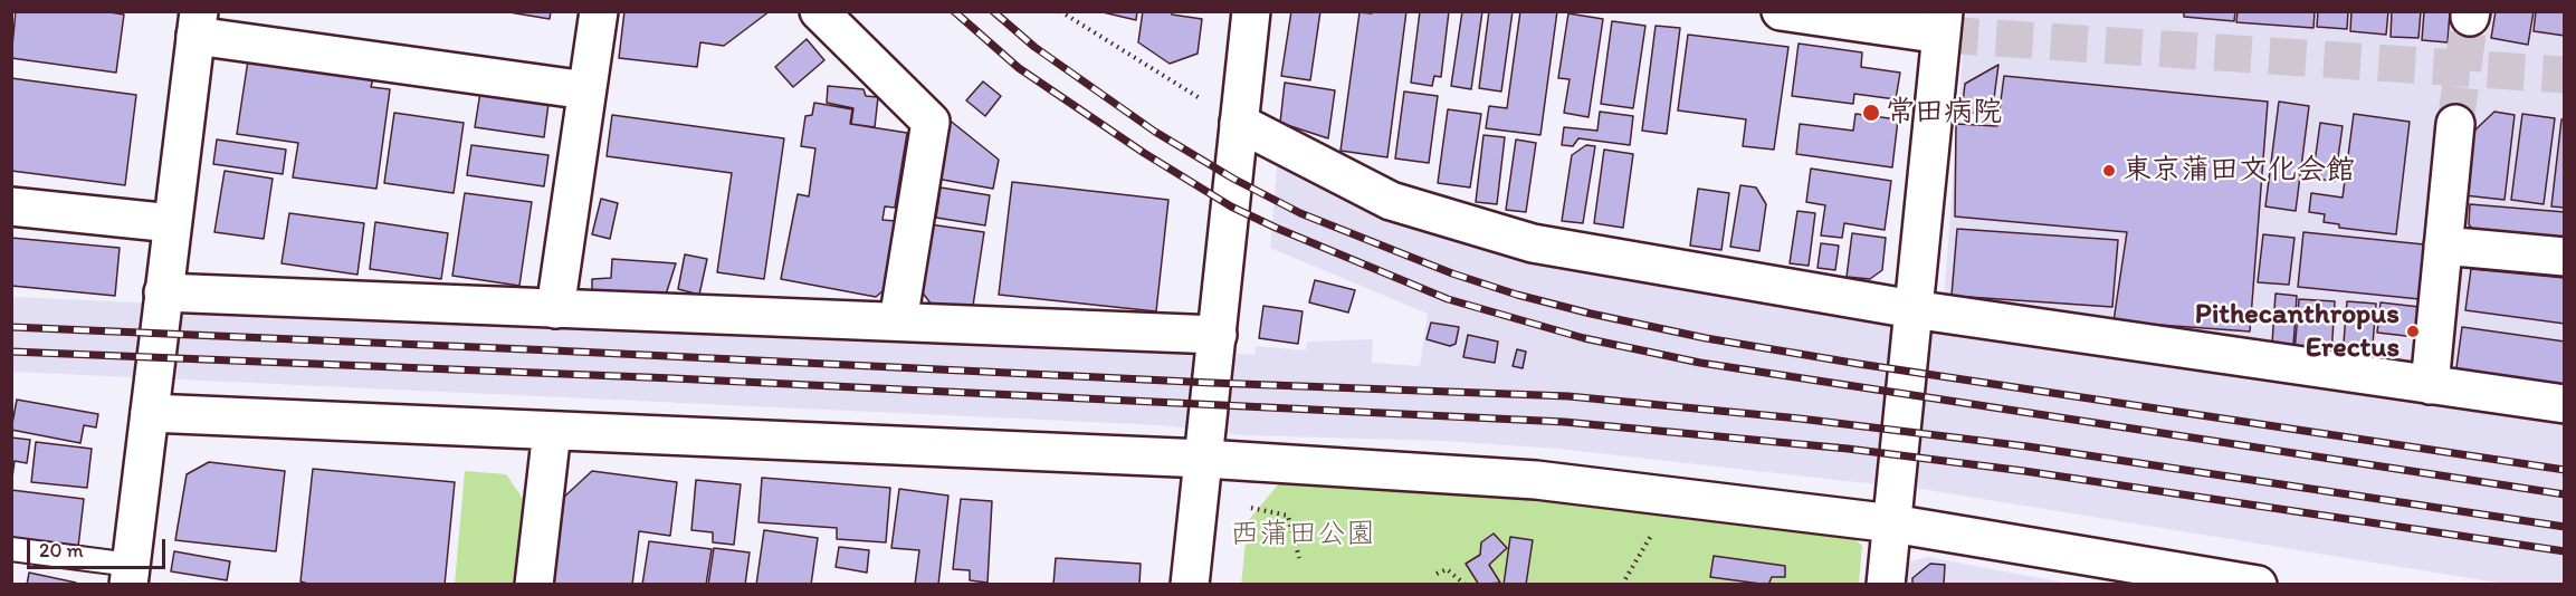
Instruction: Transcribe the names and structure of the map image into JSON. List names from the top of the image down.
{
  "parks": ["西蒲田公園"],
  "places": ["常田病院", "東京蒲田文化会館", "Pithecanthropus Erectus"],
  "scale_bar": "20 m"
}
